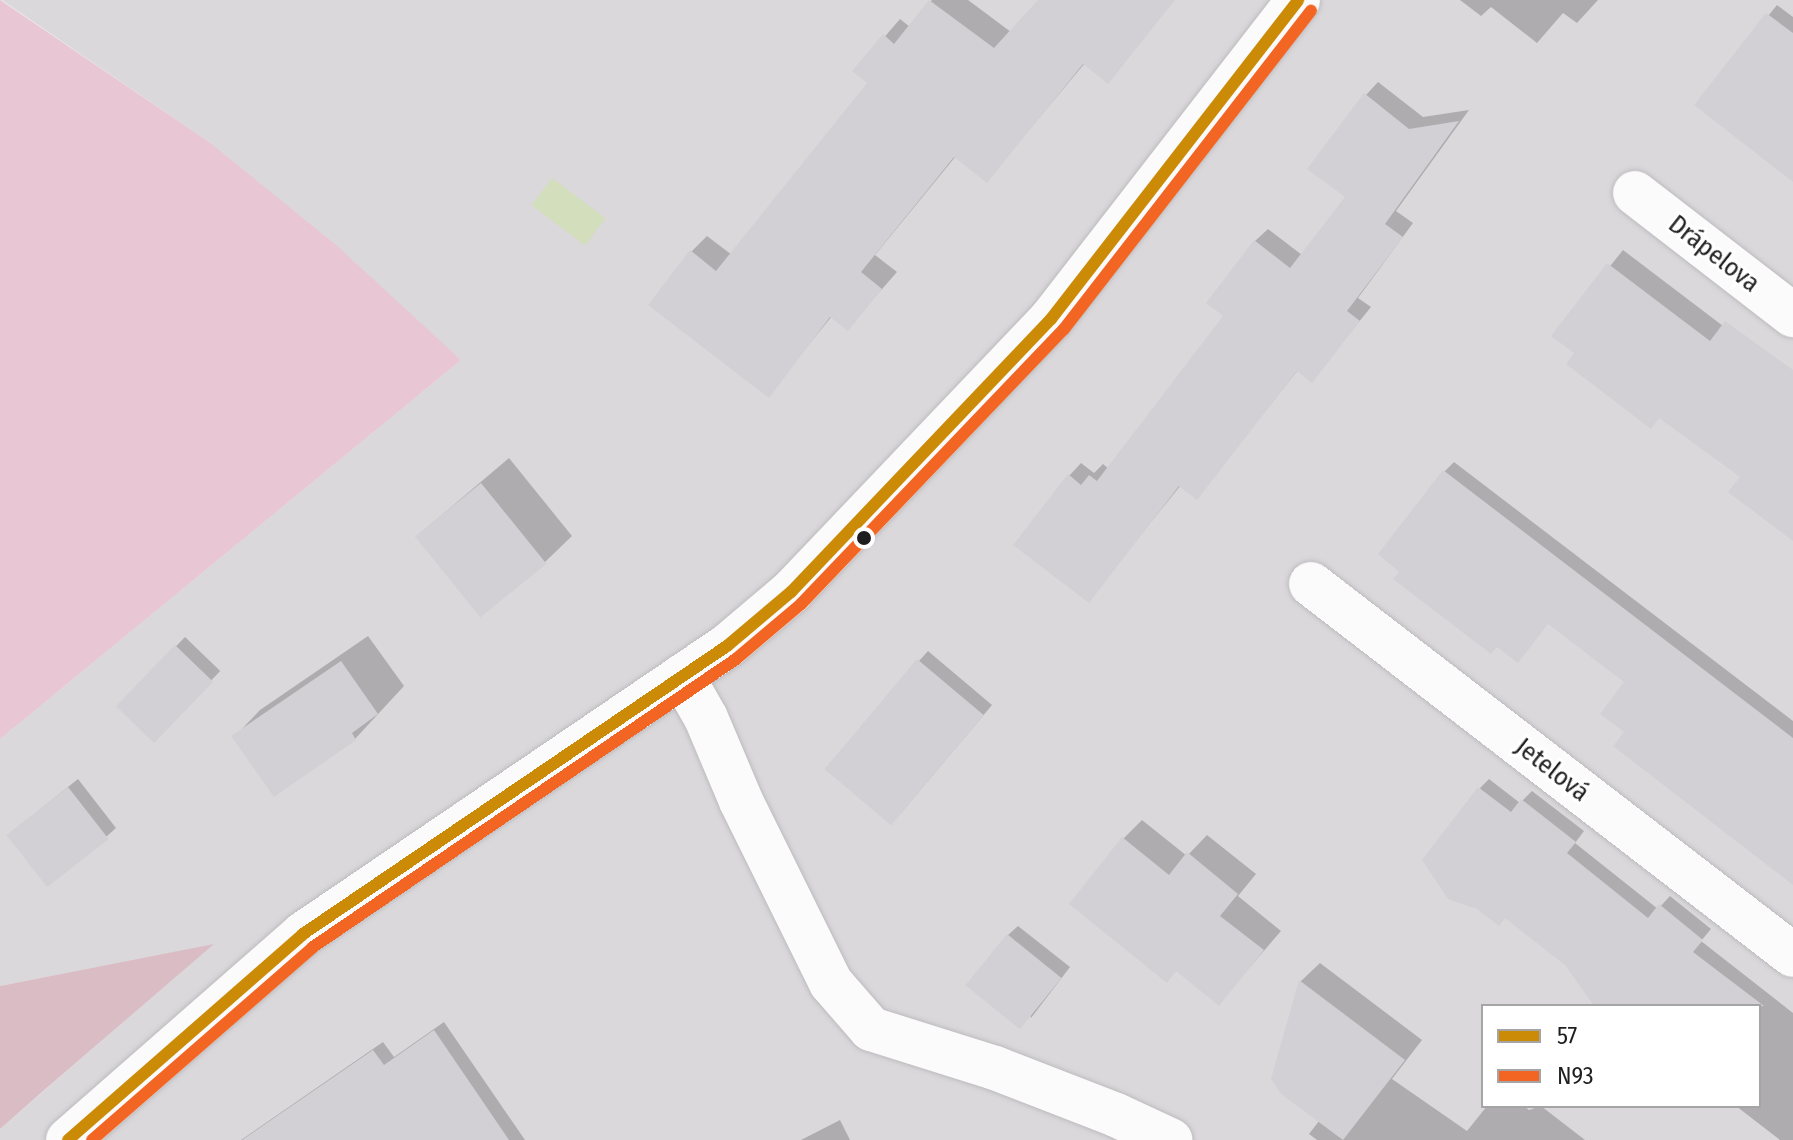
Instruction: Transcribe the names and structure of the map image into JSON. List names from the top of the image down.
{
  "streets": {
    "street": ["Drápelova", "Jetelová"]
  },
  "lines": ["transit line 57", "transit line N93"],
  "legend": ["57", "N93"]
}
